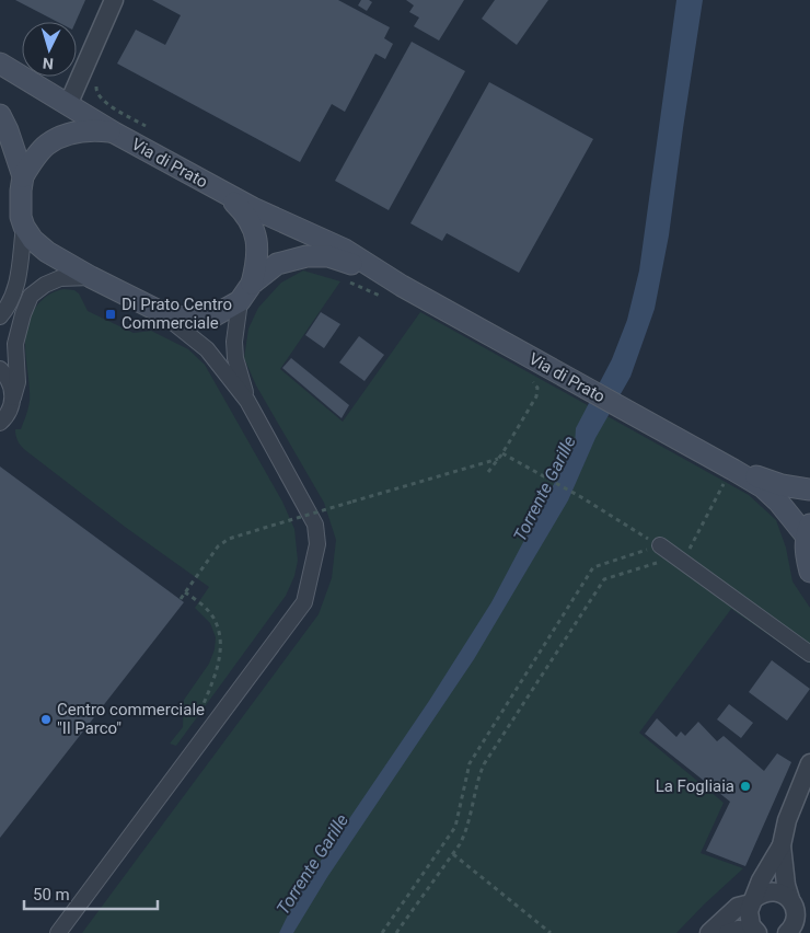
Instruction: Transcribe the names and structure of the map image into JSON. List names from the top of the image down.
{
  "streets": {
    "main road": ["Via di Prato"]
  },
  "water": ["Torrente Garille"],
  "places": {
    "transit": ["Di Prato Centro Commerciale"],
    "other": ["Centro commerciale \"Il Parco\"", "La Fogliaia"]
  },
  "scale_bar": "50 m",
  "north": "bottom"
}
